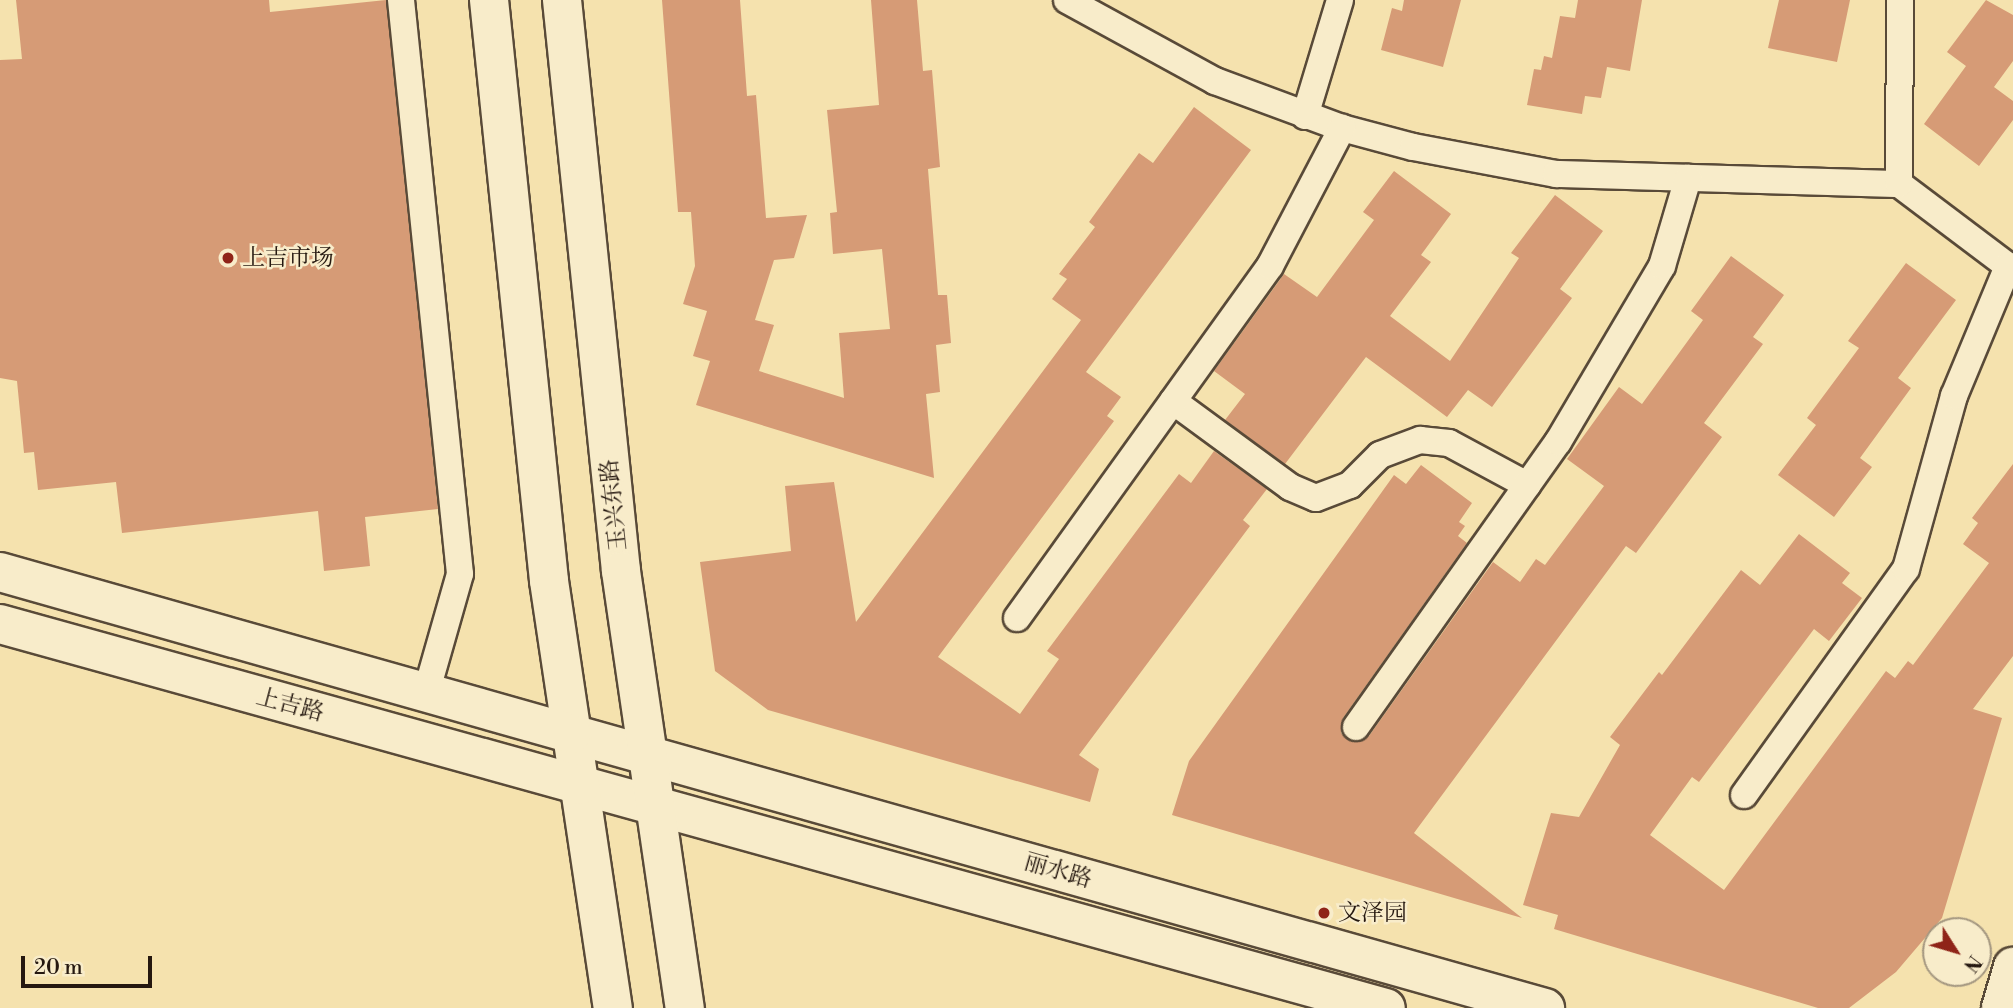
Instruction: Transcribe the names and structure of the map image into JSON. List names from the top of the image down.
{
  "streets": {
    "main road": ["玉兴东路", "上吉路", "丽水路"]
  },
  "crossings": [
    ["玉兴东路", "丽水路"],
    ["上吉路", "丽水路"]
  ],
  "places": ["上吉市场", "文泽园"],
  "scale_bar": "20 m",
  "north": "bottom right"
}
